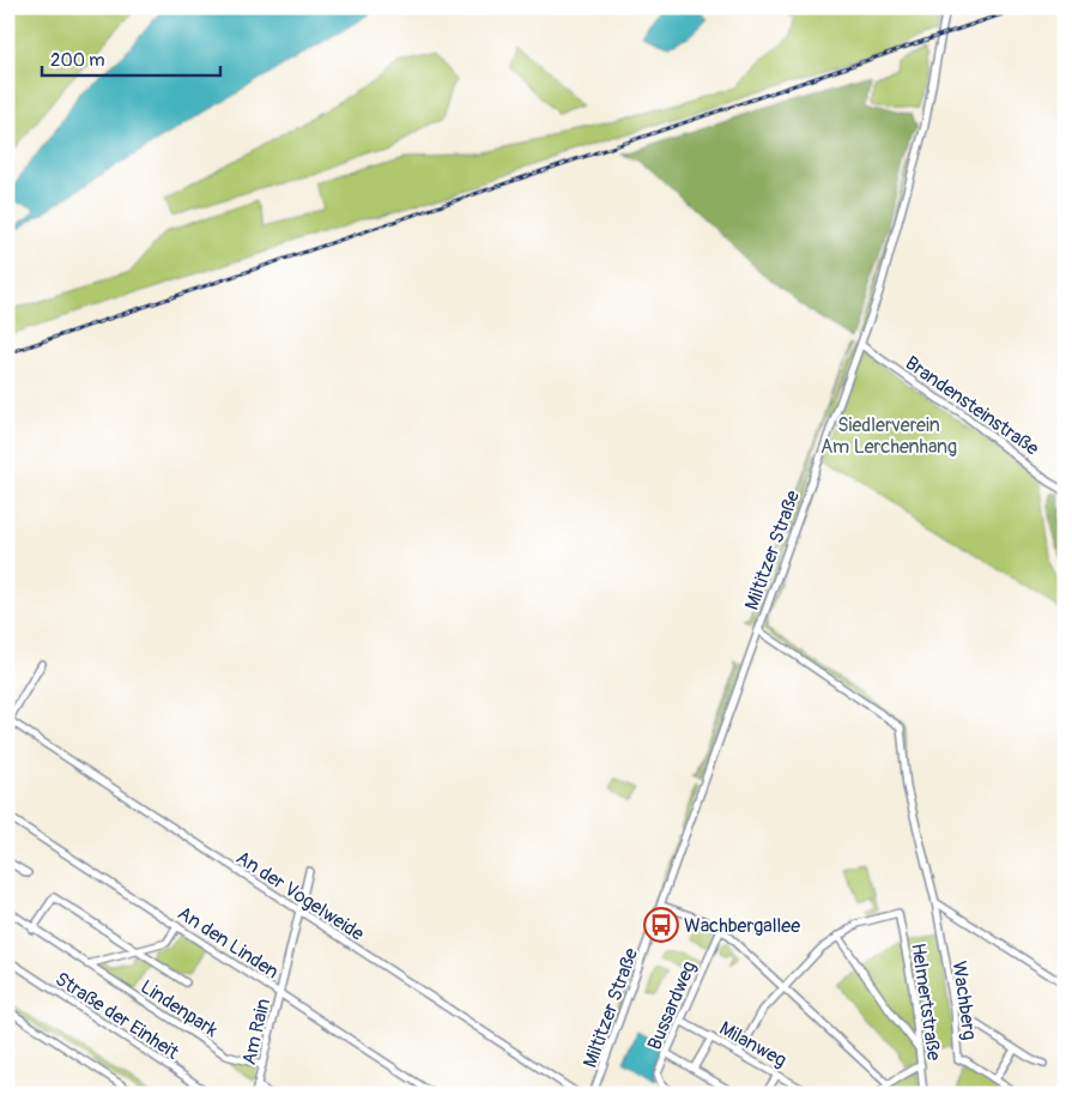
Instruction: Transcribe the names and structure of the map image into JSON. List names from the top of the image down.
{
  "streets": {
    "street": [
      "Brandensteinstraße",
      "Miltitzer Straße",
      "An der Vogelweide",
      "An den Linden",
      "Wachberg",
      "Helmertstraße",
      "Bussardweg",
      "Lindenpark",
      "Straße der Einheit",
      "Am Rain",
      "Milanweg"
    ]
  },
  "crossings": [
    ["Brandensteinstraße", "Miltitzer Straße"],
    ["An der Vogelweide", "Am Rain"],
    ["An den Linden", "Lindenpark"],
    ["An den Linden", "Am Rain"],
    ["Bussardweg", "Milanweg"],
    ["Lindenpark", "Am Rain"]
  ],
  "parks": ["Siedlerverein Am Lerchenhang"],
  "places": {
    "bus stop": ["Wachbergallee"]
  },
  "scale_bar": "200 m"
}
